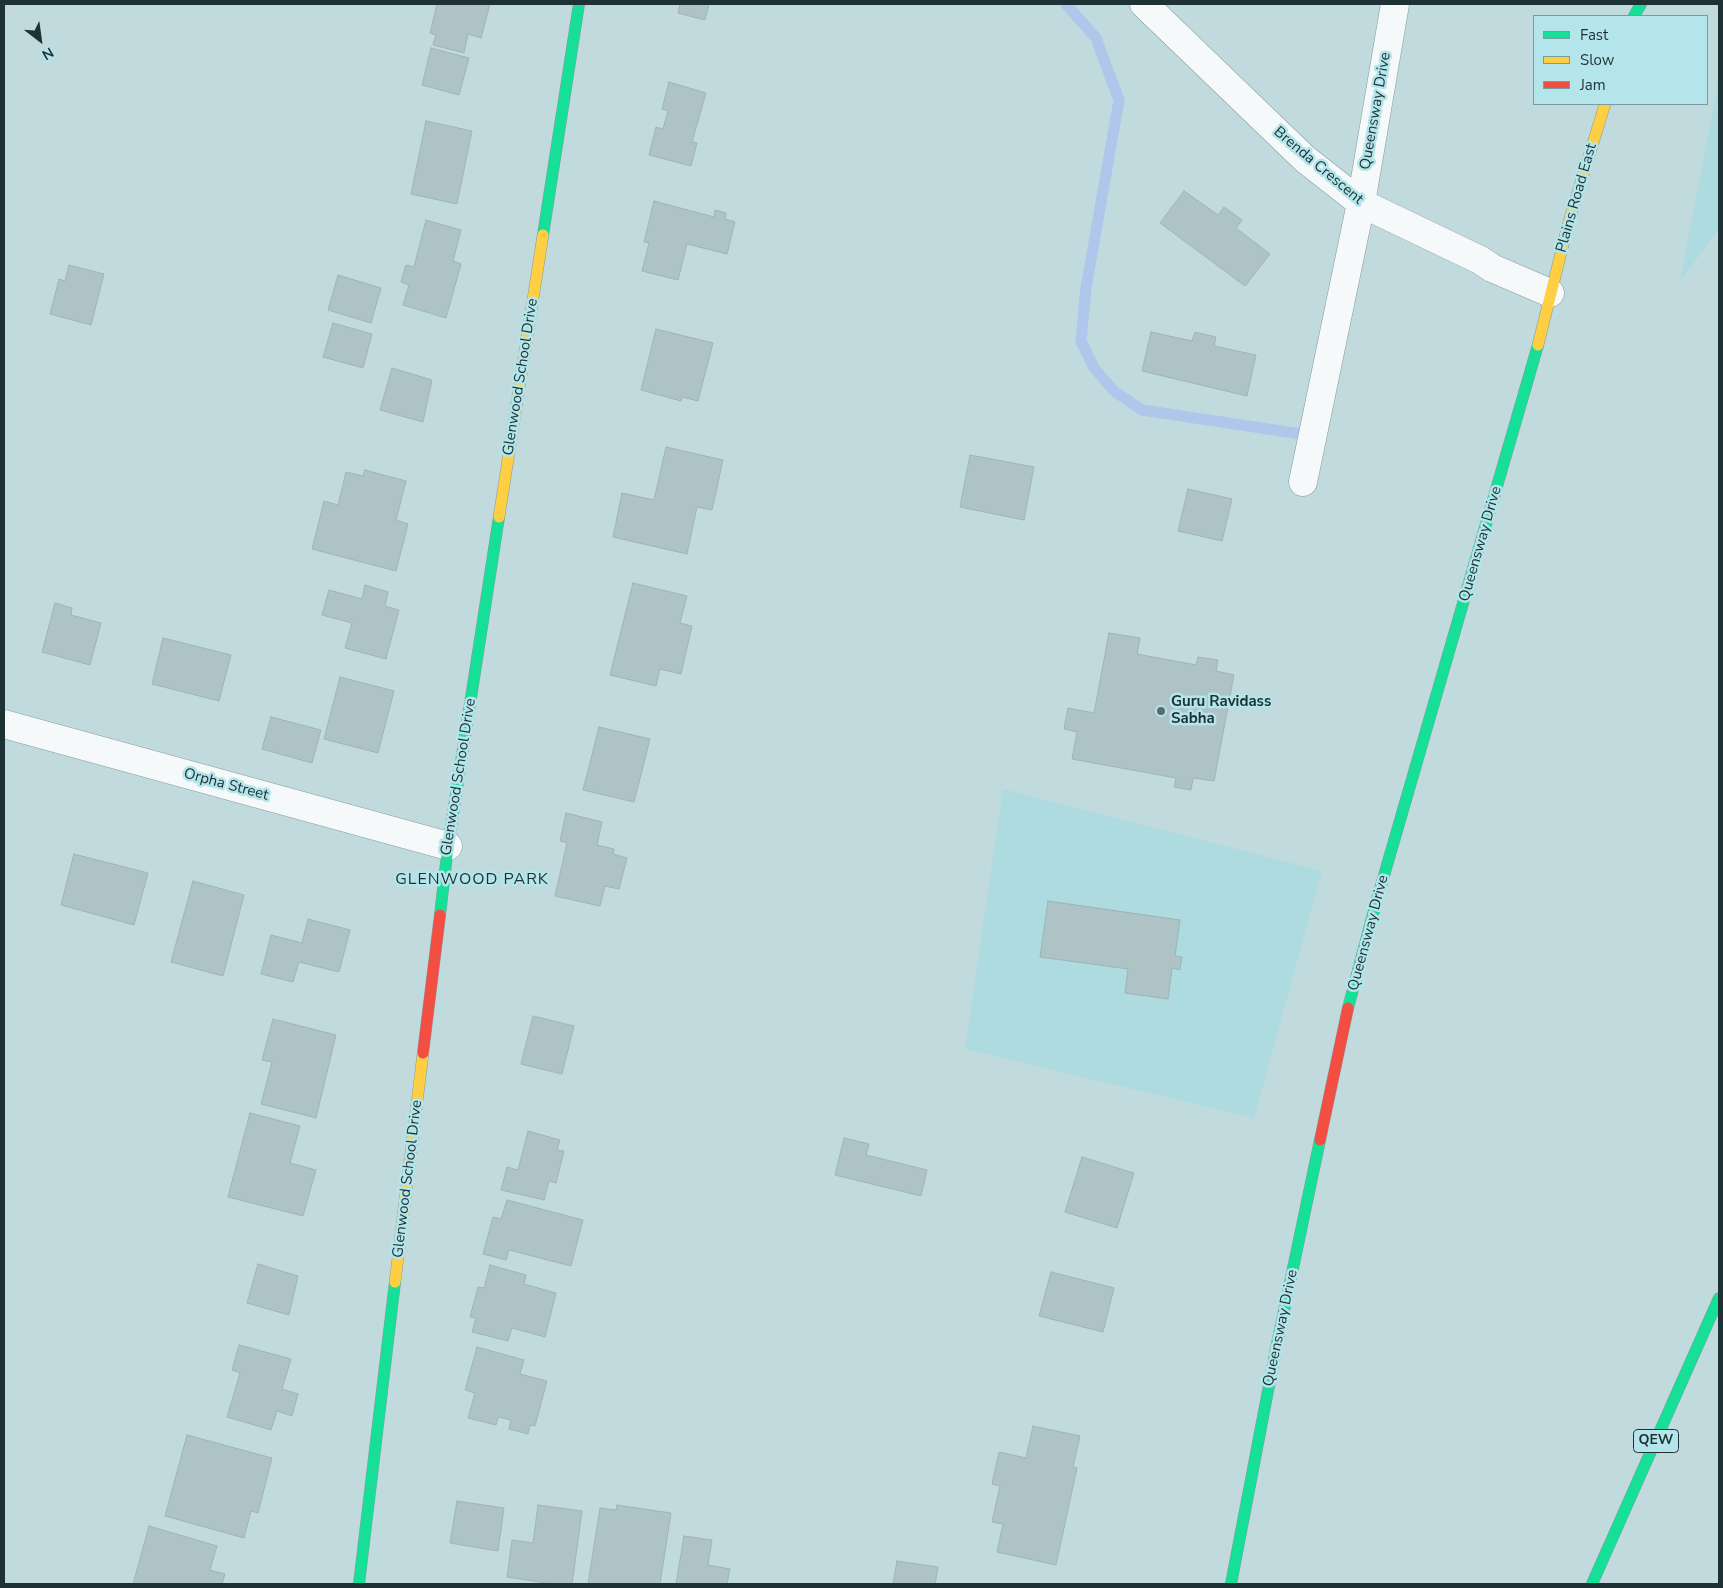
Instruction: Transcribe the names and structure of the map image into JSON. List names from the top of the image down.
{
  "streets": {
    "main road": [
      "Queensway Drive",
      "Plains Road East",
      "Glenwood School Drive",
      "QEW"
    ],
    "street": ["Brenda Crescent", "Orpha Street"]
  },
  "crossings": [
    ["Queensway Drive", "Brenda Crescent"],
    ["Queensway Drive", "Plains Road East"],
    ["Brenda Crescent", "Plains Road East"],
    ["Glenwood School Drive", "Orpha Street"]
  ],
  "districts": ["GLENWOOD PARK"],
  "places": ["Guru Ravidass Sabha"],
  "legend": ["Fast", "Slow", "Jam"],
  "north": "bottom right"
}
